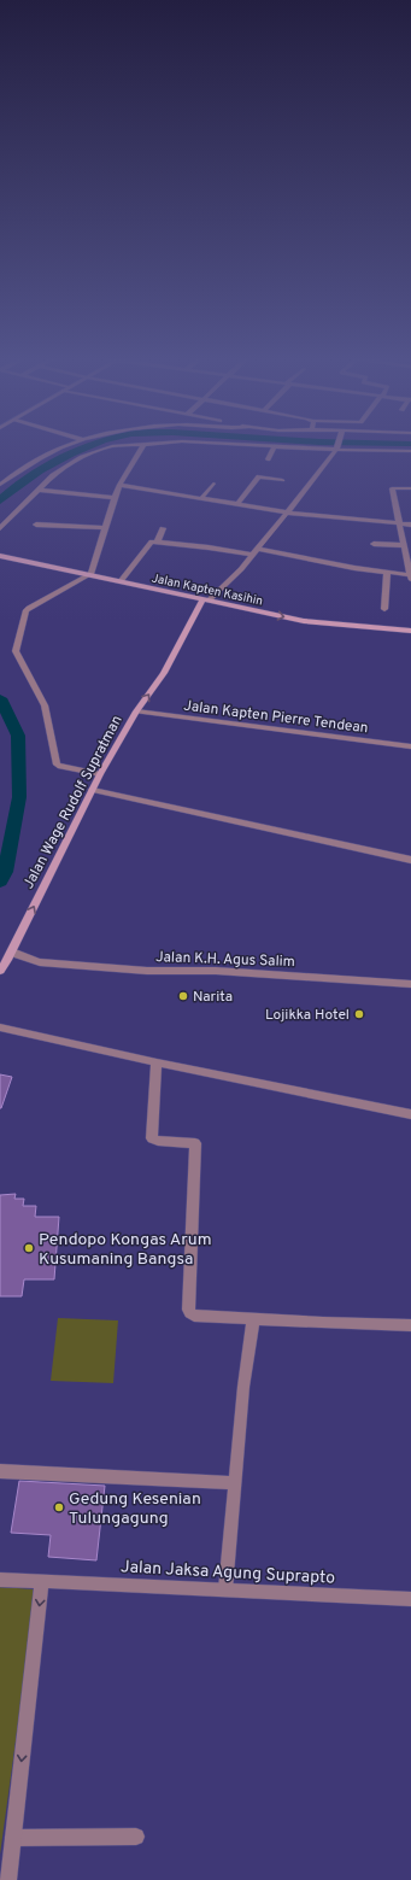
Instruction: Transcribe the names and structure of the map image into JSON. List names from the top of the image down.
{
  "streets": {
    "main road": ["Jalan Kapten Kasihin", "Jalan Wage Rudolf Supratman"],
    "street": ["Jalan Kapten Pierre Tendean", "Jalan K.H. Agus Salim", "Jalan Jaksa Agung Suprapto"]
  },
  "crossings": [
    ["Jalan Kapten Kasihin", "Jalan Wage Rudolf Supratman"],
    ["Jalan Kapten Pierre Tendean", "Jalan Wage Rudolf Supratman"],
    ["Jalan Wage Rudolf Supratman", "Jalan K.H. Agus Salim"]
  ],
  "one_way": ["Jalan Kapten Kasihin", "Jalan Wage Rudolf Supratman"],
  "places": [
    "Narita",
    "Lojikka Hotel",
    "Pendopo Kongas Arum Kusumaning Bangsa",
    "Gedung Kesenian Tulungagung"
  ]
}
